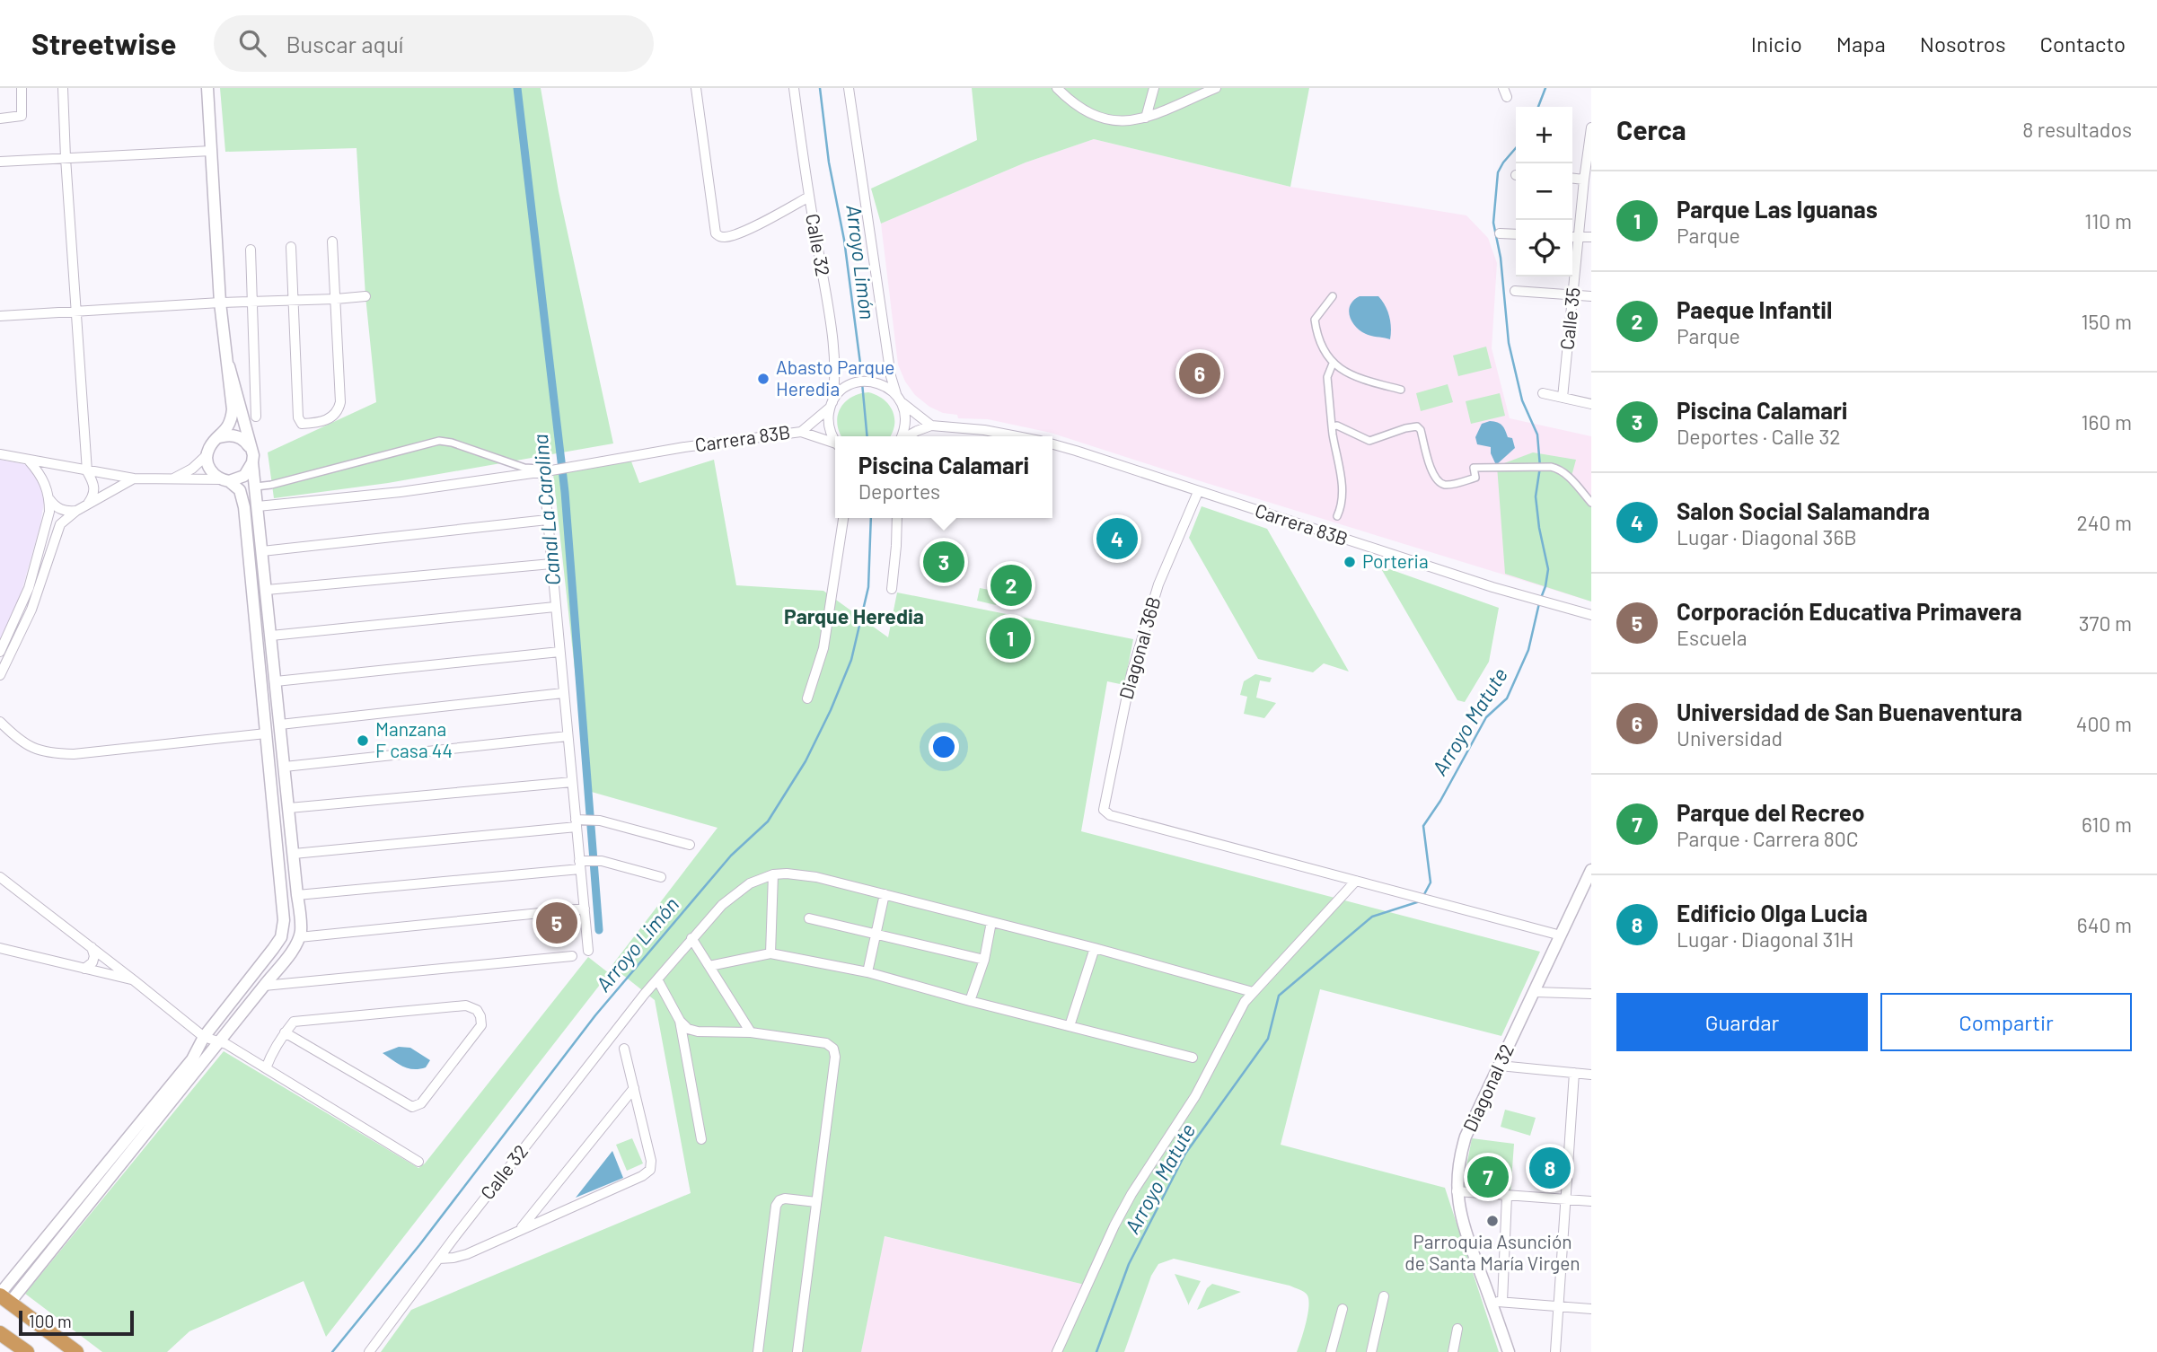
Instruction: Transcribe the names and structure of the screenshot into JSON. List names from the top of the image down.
{
  "streets": {
    "street": [
      "Calle 32",
      "Calle 35",
      "Carrera 83B",
      "Diagonal 36B",
      "Diagonal 32"
    ]
  },
  "crossings": [
    ["Carrera 83B", "Diagonal 36B"]
  ],
  "districts": ["Parque Heredia"],
  "water": ["Arroyo Limón", "Canal La Carolina", "Arroyo Matute"],
  "places": [
    "Abasto Parque Heredia",
    "Porteria",
    "Manzana F casa 44",
    "Parroquia Asunción de Santa María Virgen"
  ],
  "scale_bar": "100 m",
  "page": {
    "header": "Streetwise",
    "search": "Buscar aquí",
    "nav": [
      "Inicio",
      "Mapa",
      "Nosotros",
      "Contacto"
    ],
    "heading": ["Cerca", "8 resultados"],
    "map_buttons": ["+", "−"],
    "list": [
      {
        "mark": "1",
        "name": "Parque Las Iguanas",
        "note": "Parque",
        "value": "110 m"
      },
      {
        "mark": "2",
        "name": "Paeque Infantil",
        "note": "Parque",
        "value": "150 m"
      },
      {
        "mark": "3",
        "name": "Piscina Calamari",
        "note": "Deportes · Calle 32",
        "value": "160 m"
      },
      {
        "mark": "4",
        "name": "Salon Social Salamandra",
        "note": "Lugar · Diagonal 36B",
        "value": "240 m"
      },
      {
        "mark": "5",
        "name": "Corporación Educativa Primavera",
        "note": "Escuela",
        "value": "370 m"
      },
      {
        "mark": "6",
        "name": "Universidad de San Buenaventura",
        "note": "Universidad",
        "value": "400 m"
      },
      {
        "mark": "7",
        "name": "Parque del Recreo",
        "note": "Parque · Carrera 80C",
        "value": "610 m"
      },
      {
        "mark": "8",
        "name": "Edificio Olga Lucia",
        "note": "Lugar · Diagonal 31H",
        "value": "640 m"
      }
    ],
    "pins": [
      "6",
      "4",
      "3",
      "2",
      "1",
      "5",
      "8",
      "7"
    ],
    "popup": ["Piscina Calamari", "Deportes"],
    "buttons": ["Guardar", "Compartir"],
    "scale": "100 m"
  }
}
